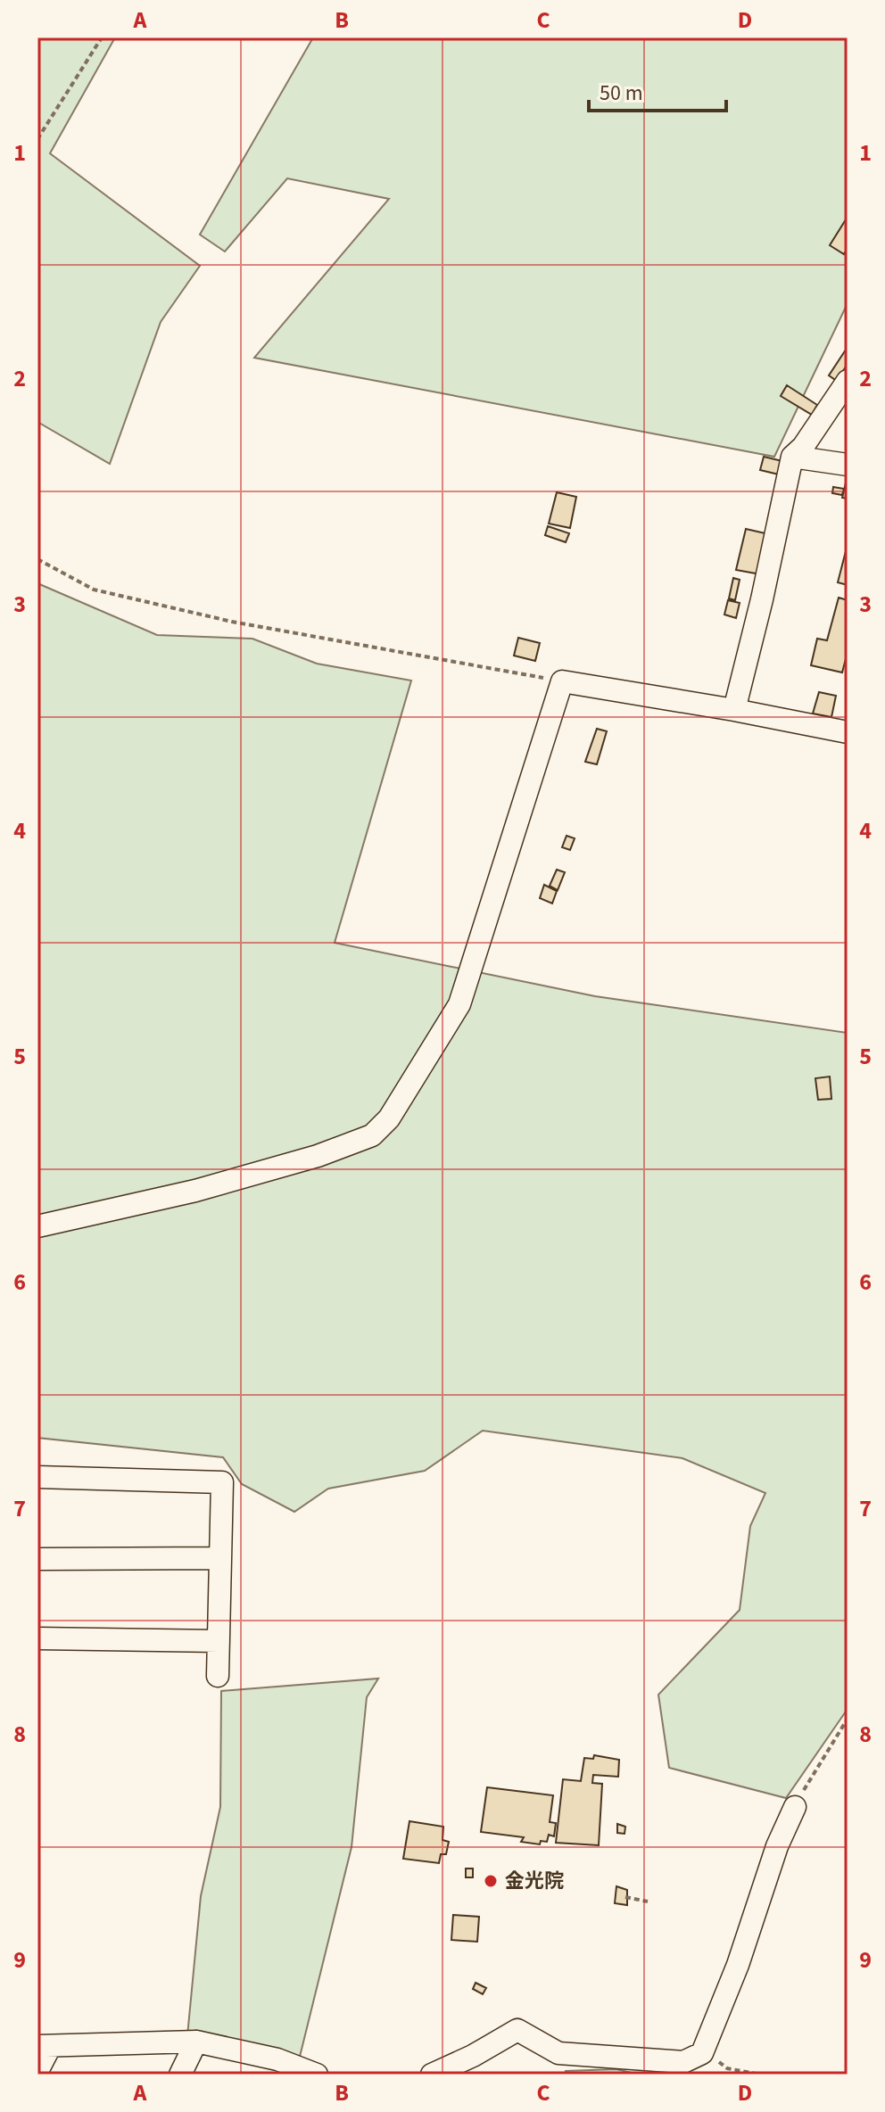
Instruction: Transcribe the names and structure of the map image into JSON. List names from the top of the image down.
{
  "places": ["金光院"],
  "scale_bar": "50 m",
  "grid": {
    "columns": [
      "A",
      "B",
      "C",
      "D"
    ],
    "rows": [
      "1",
      "2",
      "3",
      "4",
      "5",
      "6",
      "7",
      "8",
      "9"
    ]
  }
}
